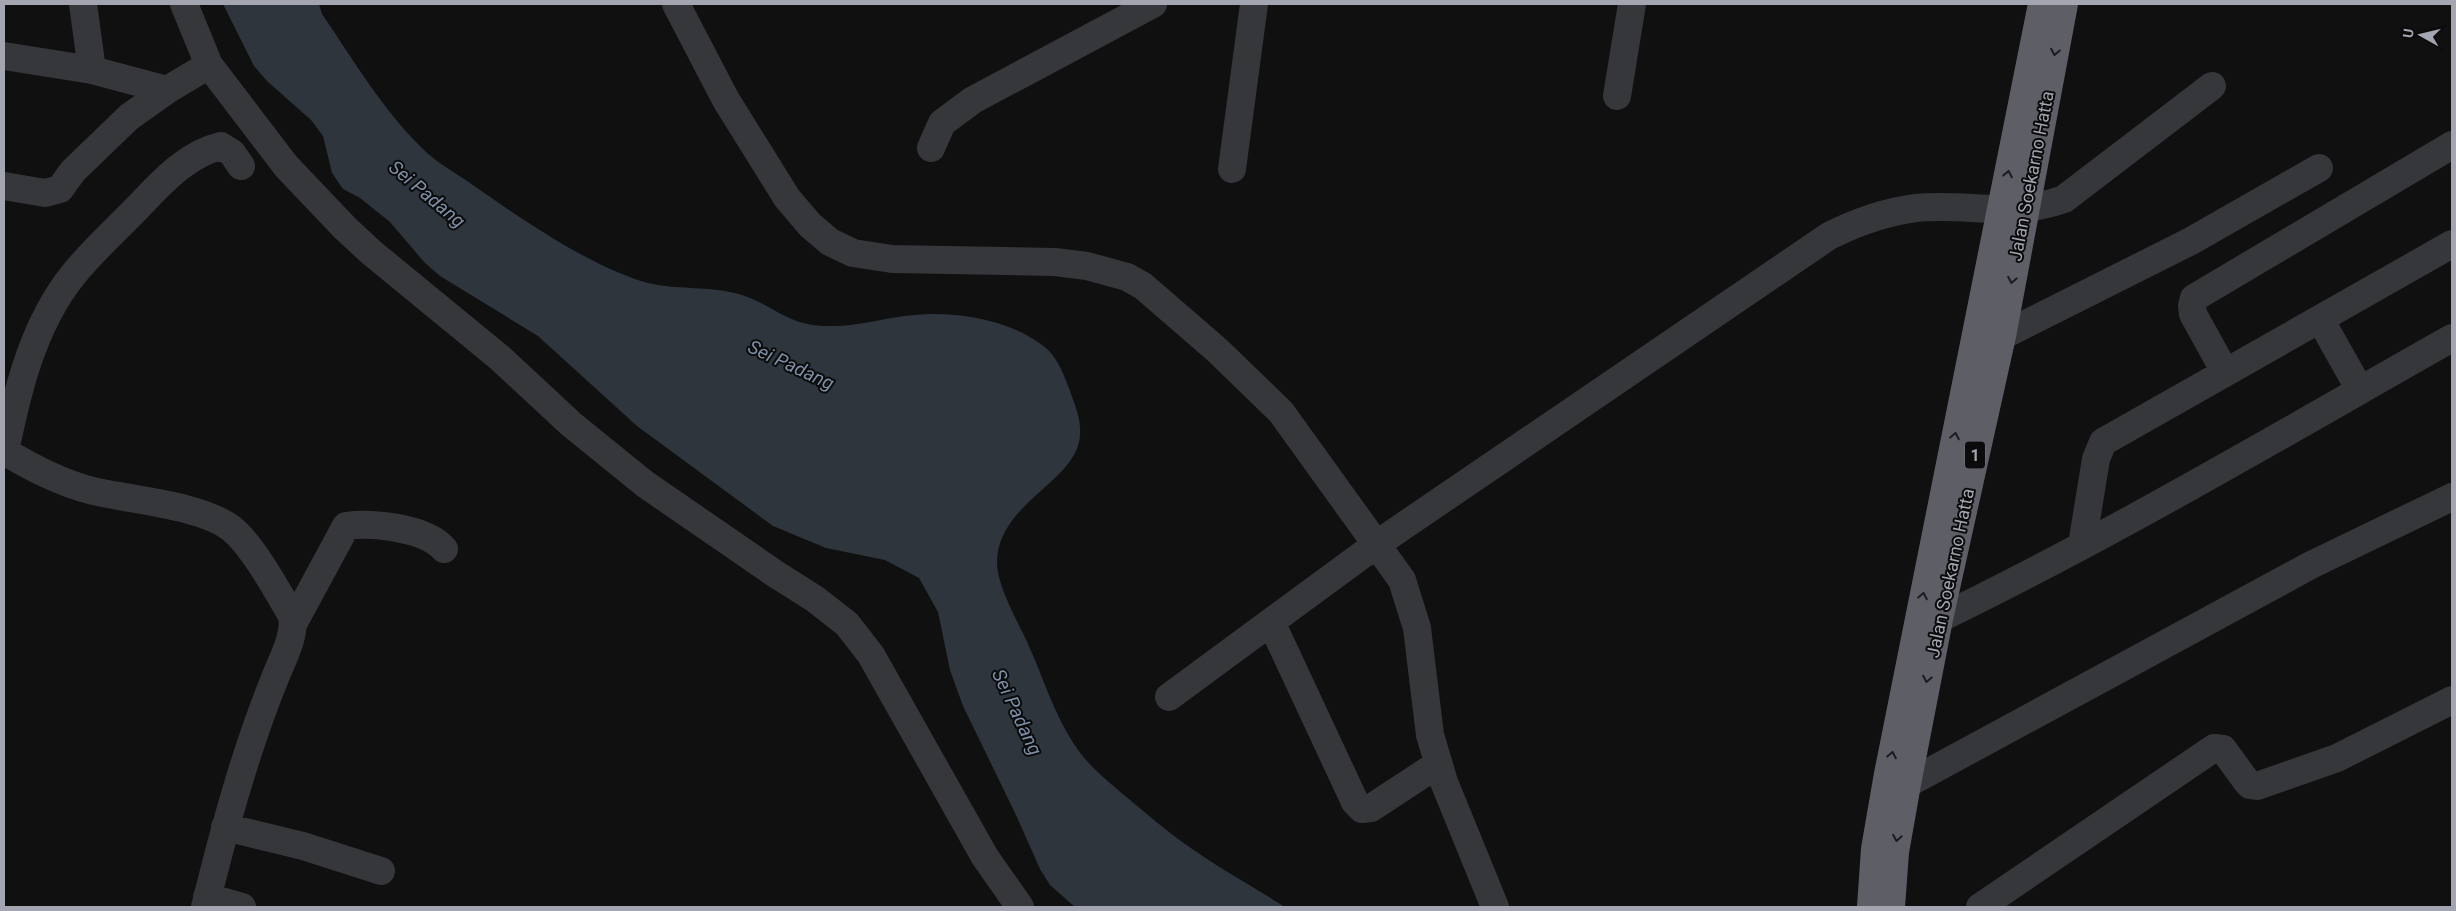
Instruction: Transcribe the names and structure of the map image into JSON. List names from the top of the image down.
{
  "streets": {
    "highway": ["Jalan Soekarno Hatta", "1"]
  },
  "water": ["Sei Padang"],
  "north": "left"
}
